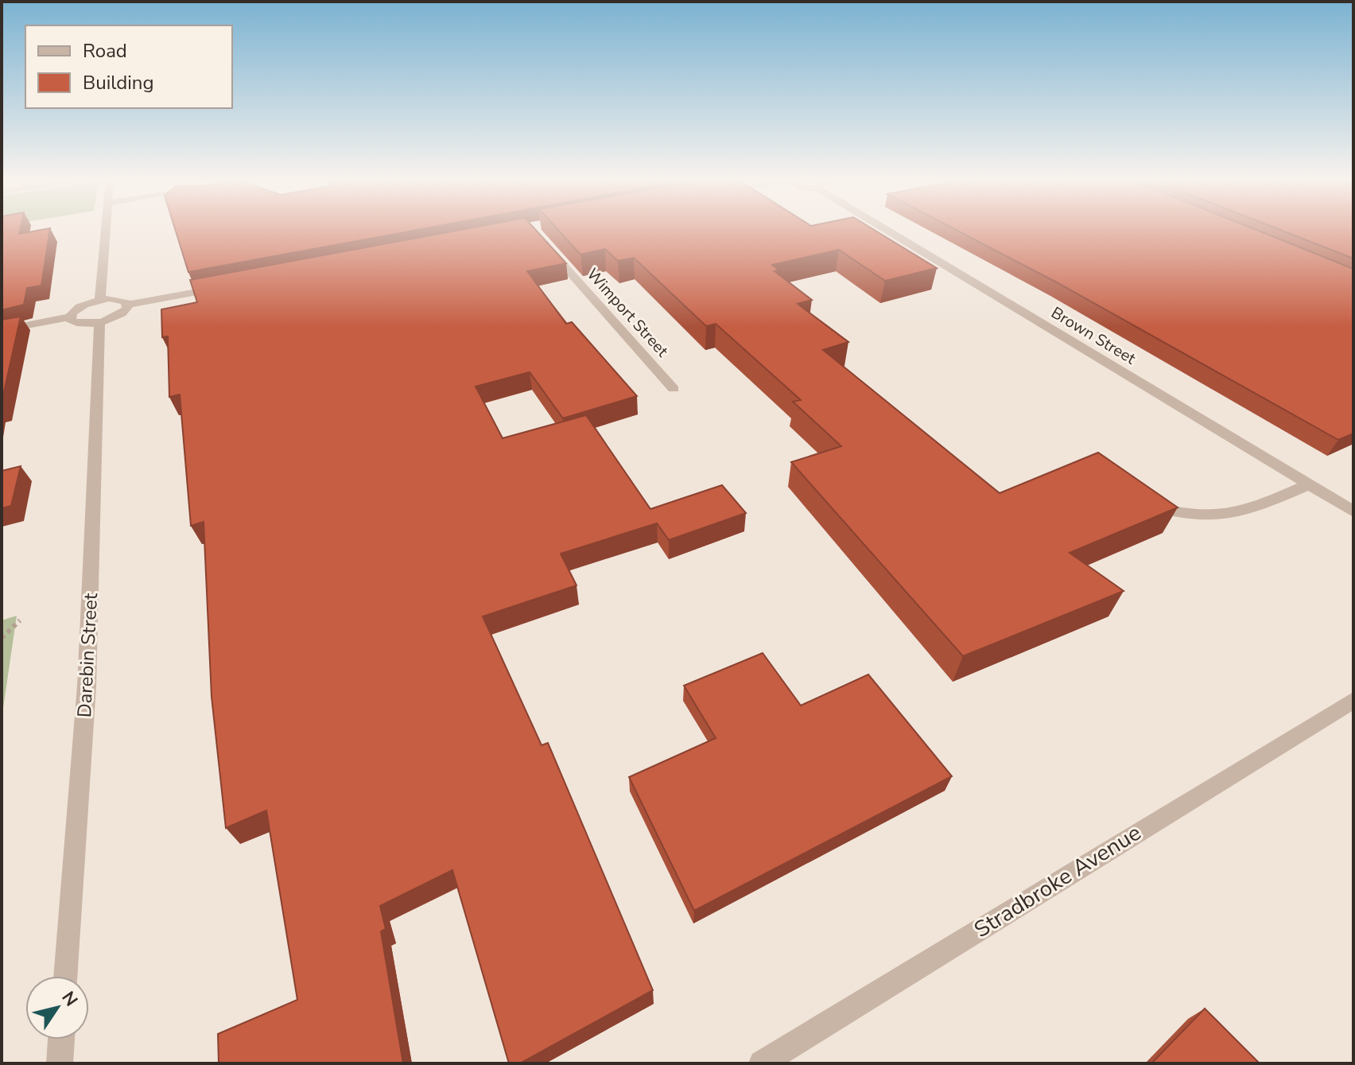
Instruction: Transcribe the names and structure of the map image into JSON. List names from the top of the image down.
{
  "streets": {
    "street": [
      "Wimport Street",
      "Brown Street",
      "Darebin Street",
      "Stradbroke Avenue"
    ]
  },
  "legend": ["Road", "Building"],
  "north": "top right"
}
